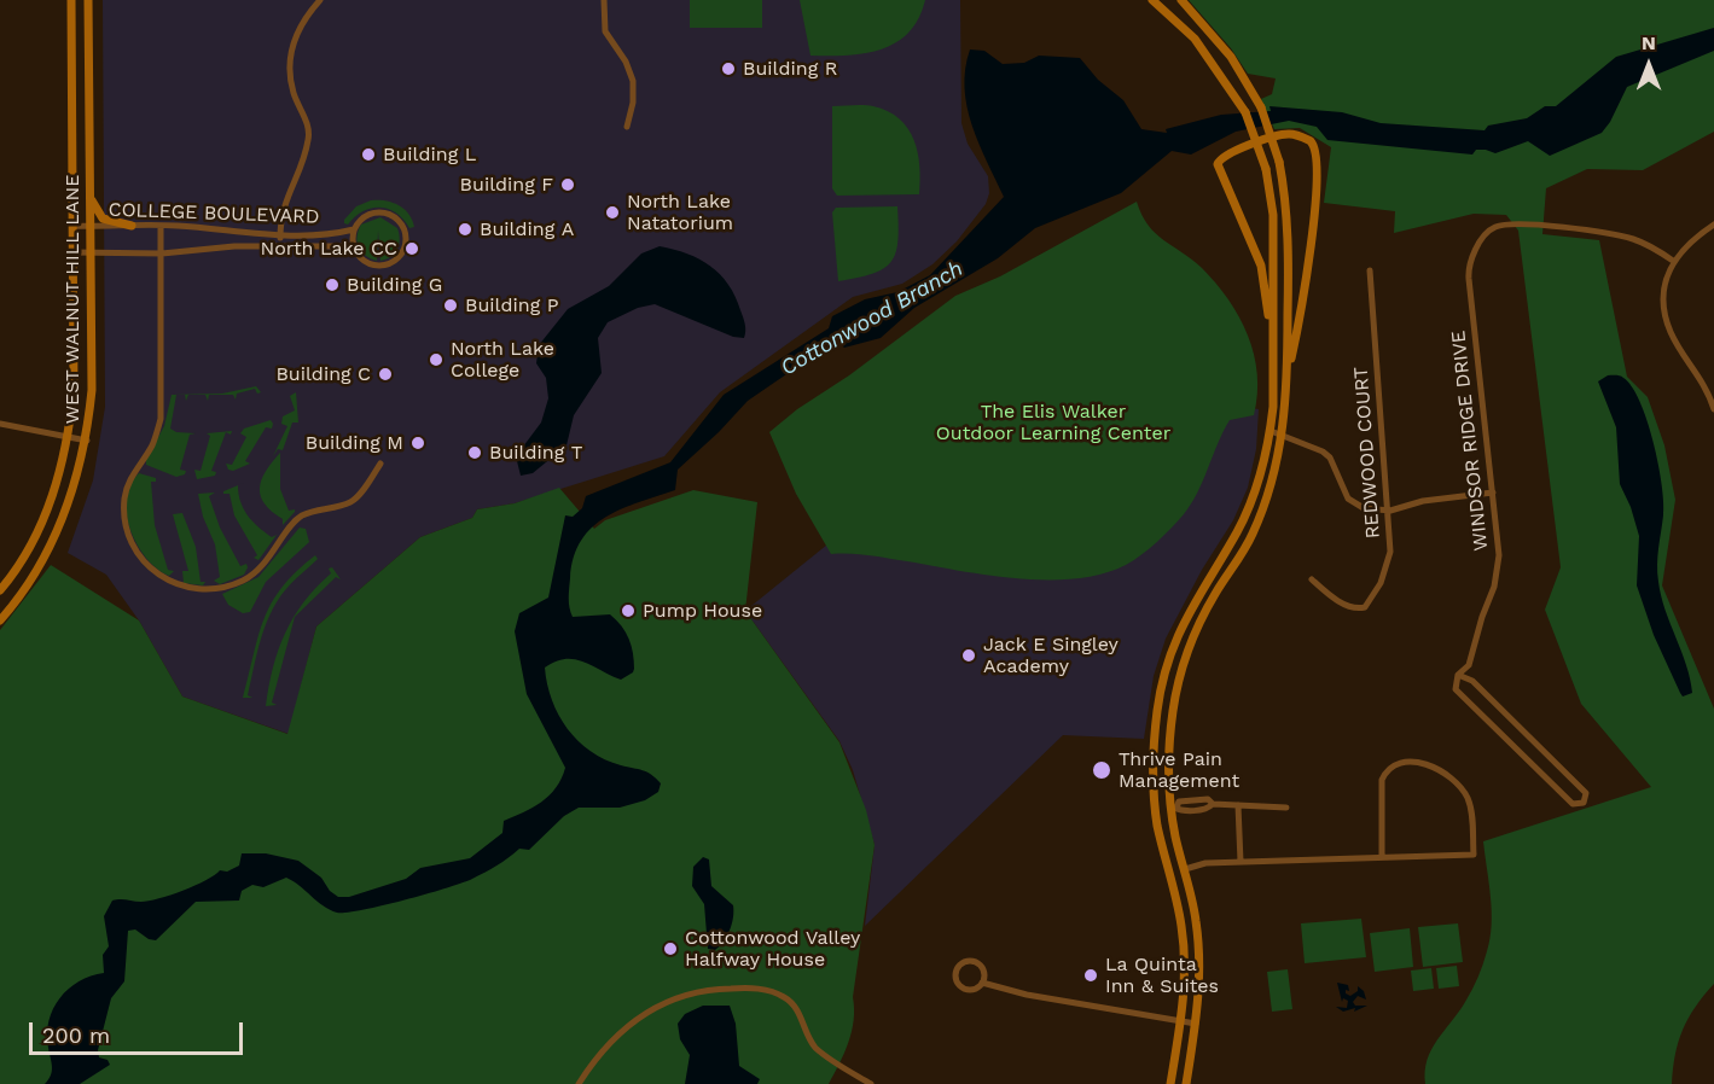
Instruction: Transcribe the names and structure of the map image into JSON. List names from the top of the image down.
{
  "streets": {
    "main road": ["WEST WALNUT HILL LANE"],
    "street": ["COLLEGE BOULEVARD", "WINDSOR RIDGE DRIVE", "REDWOOD COURT"]
  },
  "crossings": [
    ["COLLEGE BOULEVARD", "WEST WALNUT HILL LANE"]
  ],
  "water": ["Cottonwood Branch"],
  "parks": ["The Elis Walker Outdoor Learning Center"],
  "places": [
    "Building R",
    "Building L",
    "Building F",
    "North Lake Natatorium",
    "Building A",
    "North Lake CC",
    "Building G",
    "Building P",
    "North Lake College",
    "Building C",
    "Building M",
    "Building T",
    "Pump House",
    "Jack E Singley Academy",
    "Thrive Pain Management",
    "Cottonwood Valley Halfway House",
    "La Quinta Inn & Suites"
  ],
  "scale_bar": "200 m",
  "north": "top"
}
